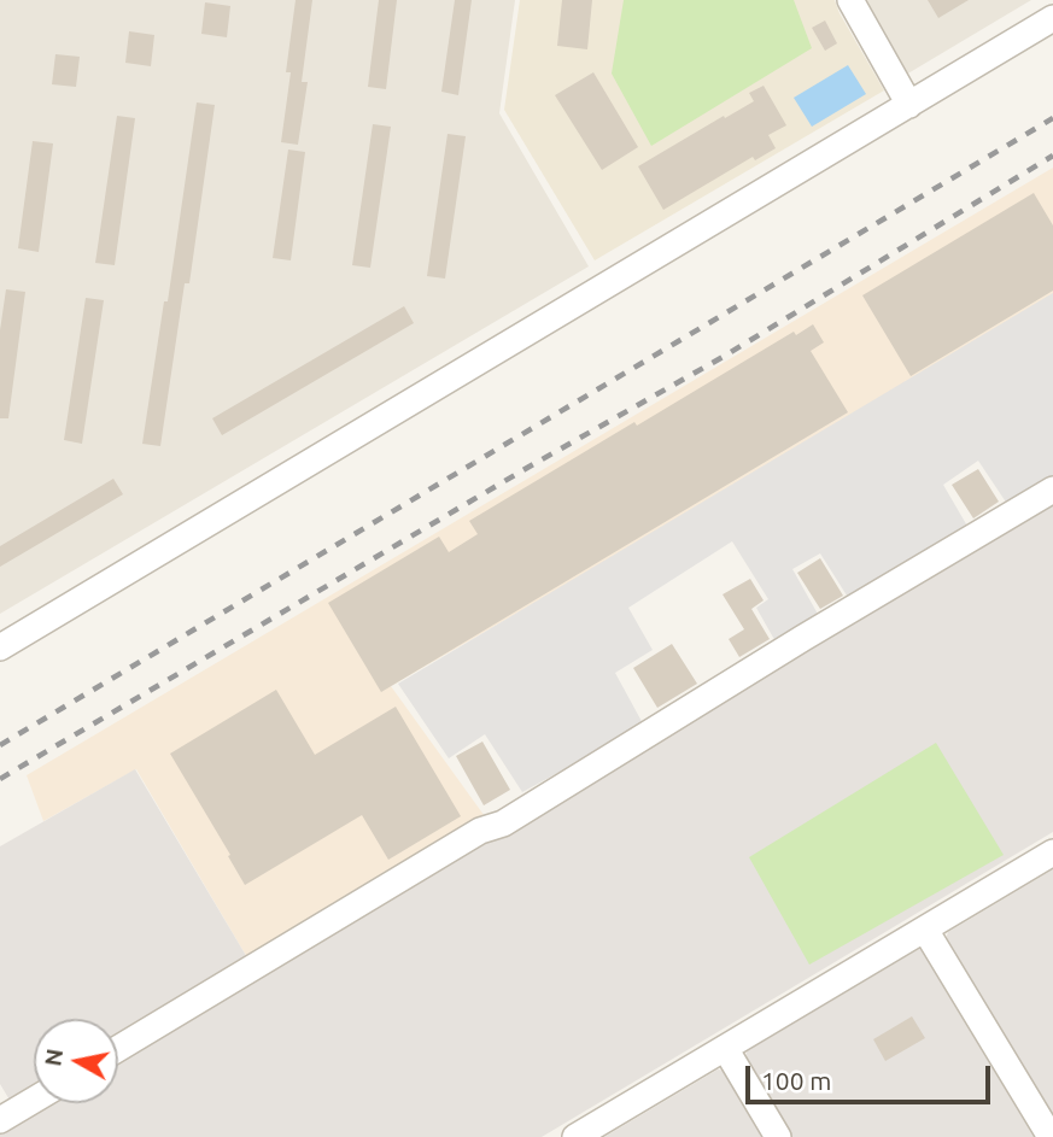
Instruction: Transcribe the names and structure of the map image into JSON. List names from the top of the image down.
{
  "scale_bar": "100 m",
  "north": "left"
}
